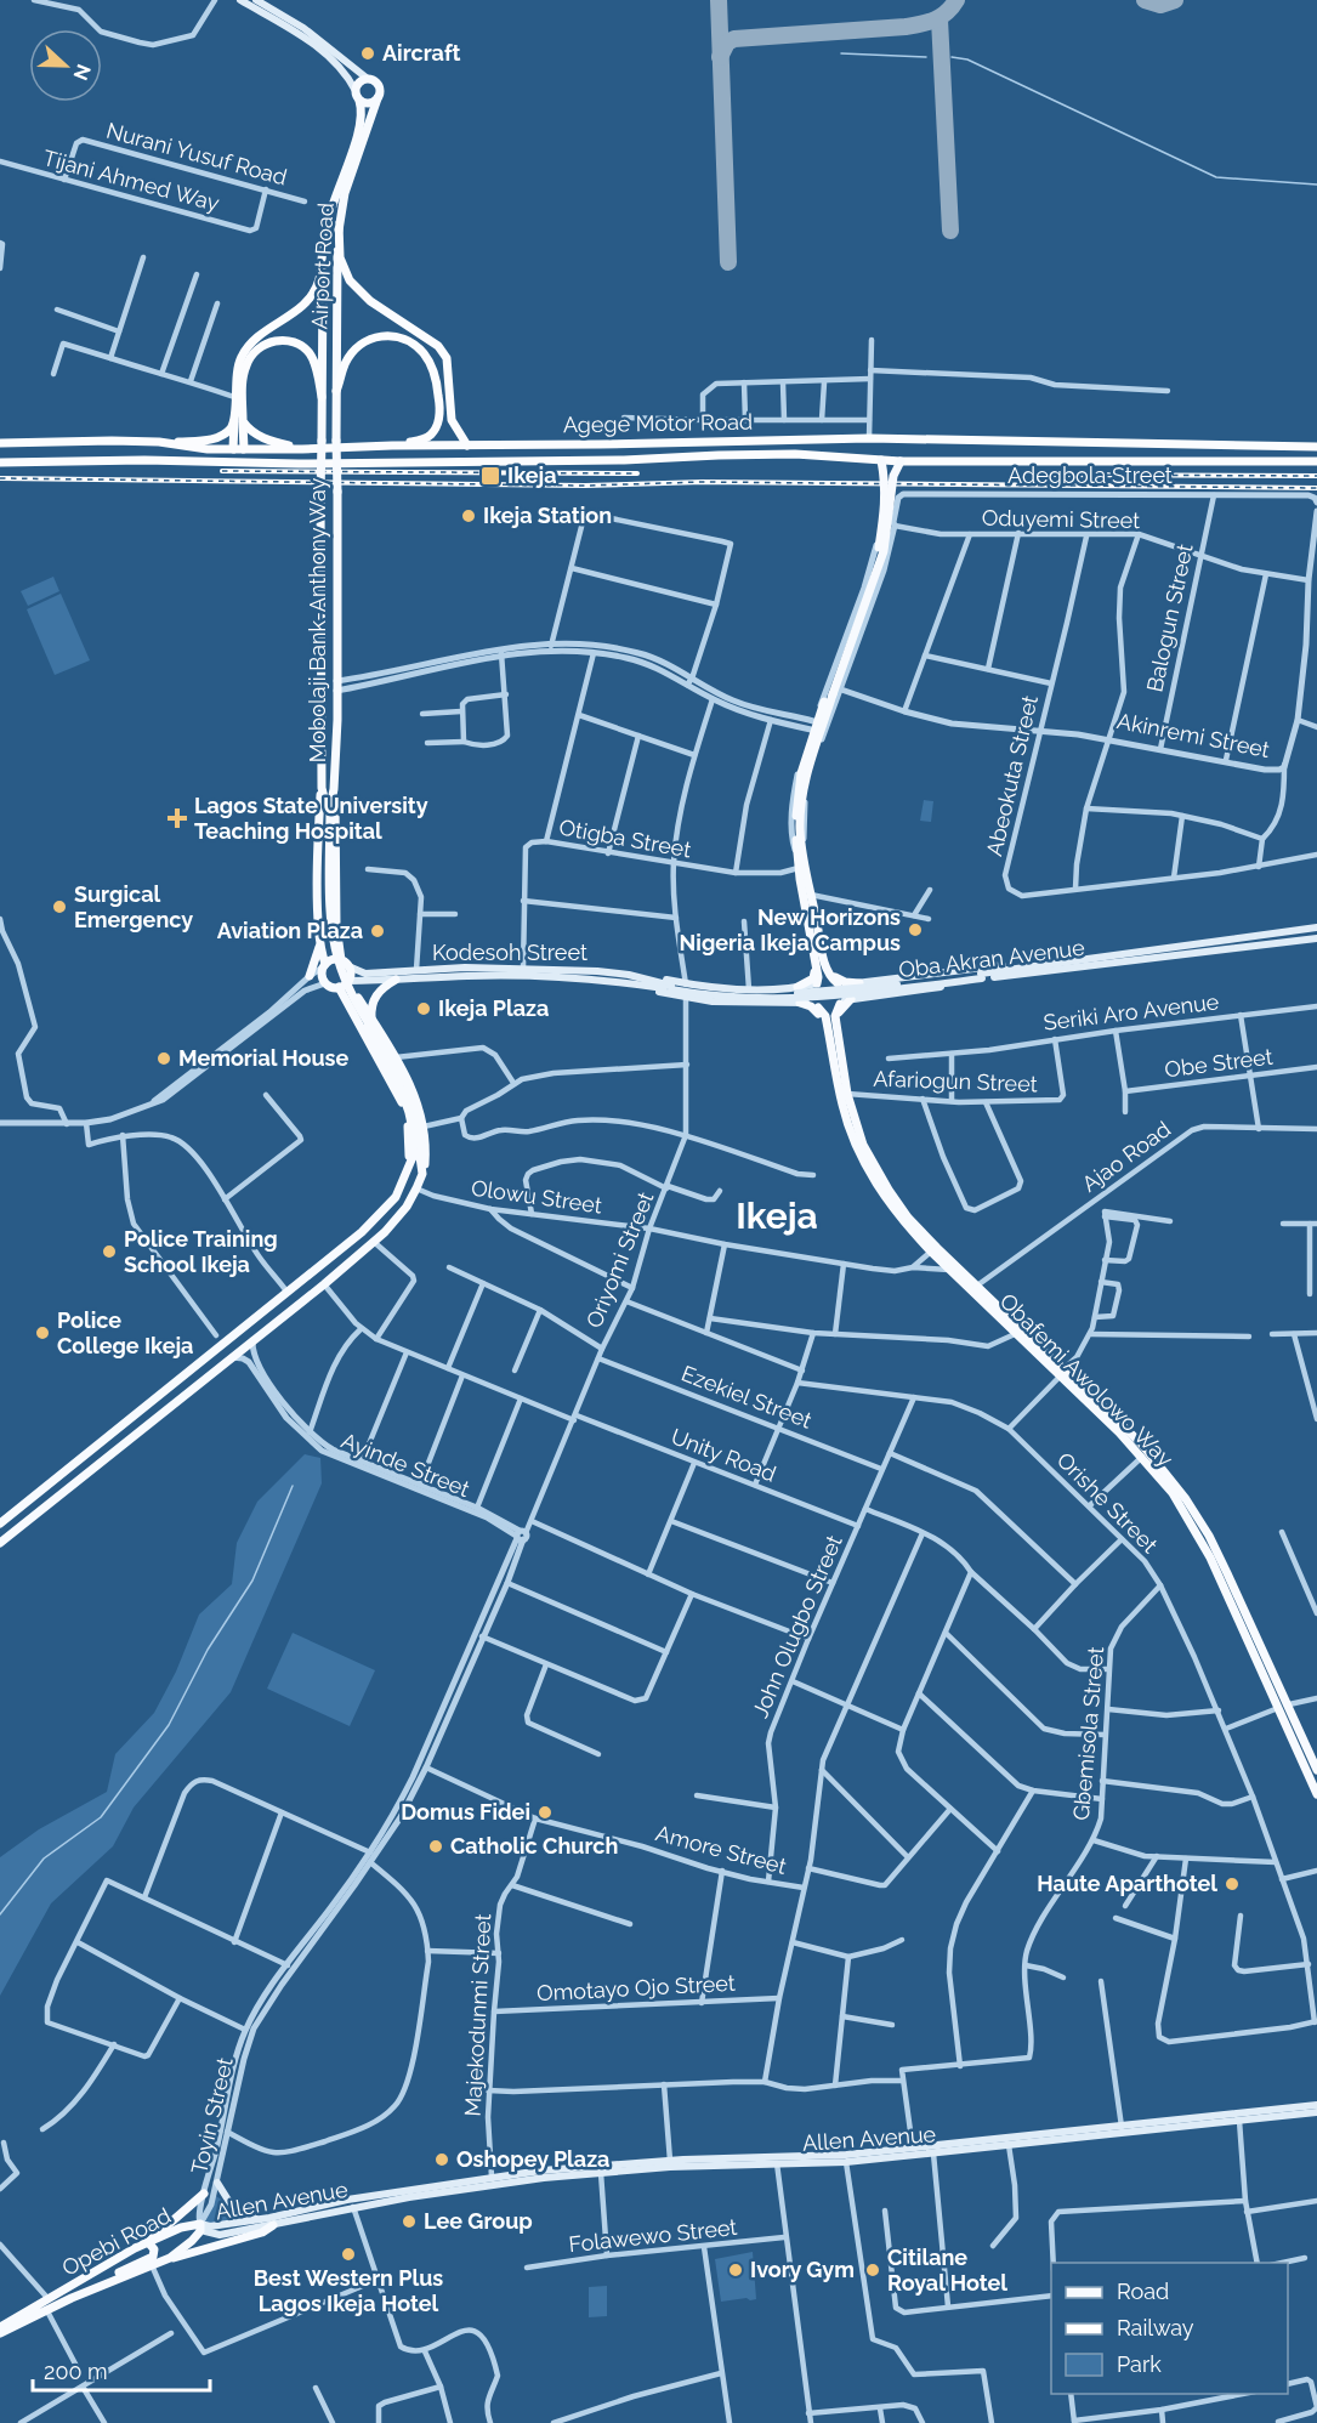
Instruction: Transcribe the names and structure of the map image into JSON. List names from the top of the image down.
{
  "streets": {
    "highway": ["Agege Motor Road"],
    "main road": [
      "Airport Road",
      "Mobolaji Bank-Anthony Way",
      "Kodesoh Street",
      "Oba Akran Avenue",
      "Obafemi Awolowo Way",
      "Allen Avenue",
      "Opebi Road"
    ],
    "street": [
      "Nurani Yusuf Road",
      "Tijani Ahmed Way",
      "Adegbola Street",
      "Oduyemi Street",
      "Balogun Street",
      "Akinremi Street",
      "Abeokuta Street",
      "Otigba Street",
      "Seriki Aro Avenue",
      "Obe Street",
      "Afariogun Street",
      "Ajao Road",
      "Olowu Street",
      "Oriyomi Street",
      "Ezekiel Street",
      "Unity Road",
      "Ayinde Street",
      "Orishe Street",
      "John Olugbo Street",
      "Gbemisola Street",
      "Amore Street",
      "Omotayo Ojo Street",
      "Majekodunmi Street",
      "Toyin Street",
      "Folawewo Street"
    ]
  },
  "crossings": [
    ["Nurani Yusuf Road", "Tijani Ahmed Way"],
    ["Airport Road", "Mobolaji Bank-Anthony Way"],
    ["Adegbola Street", "Oduyemi Street"],
    ["Adegbola Street", "Balogun Street"],
    ["Oduyemi Street", "Balogun Street"],
    ["Oduyemi Street", "Akinremi Street"],
    ["Oduyemi Street", "Abeokuta Street"],
    ["Balogun Street", "Akinremi Street"],
    ["Mobolaji Bank-Anthony Way", "Olowu Street"],
    ["Mobolaji Bank-Anthony Way", "Unity Road"],
    ["Mobolaji Bank-Anthony Way", "Ayinde Street"],
    ["Akinremi Street", "Abeokuta Street"],
    ["Otigba Street", "Kodesoh Street"],
    ["Kodesoh Street", "Oba Akran Avenue"],
    ["Seriki Aro Avenue", "Afariogun Street"],
    ["Afariogun Street", "Obafemi Awolowo Way"],
    ["Ajao Road", "Obafemi Awolowo Way"],
    ["Olowu Street", "Oriyomi Street"],
    ["Olowu Street", "Obafemi Awolowo Way"],
    ["Oriyomi Street", "Ezekiel Street"],
    ["Oriyomi Street", "Unity Road"],
    ["Oriyomi Street", "Toyin Street"],
    ["Ezekiel Street", "John Olugbo Street"],
    ["Unity Road", "John Olugbo Street"],
    ["Ayinde Street", "Toyin Street"],
    ["Orishe Street", "John Olugbo Street"],
    ["Orishe Street", "Gbemisola Street"],
    ["John Olugbo Street", "Amore Street"],
    ["Amore Street", "Majekodunmi Street"],
    ["Amore Street", "Toyin Street"],
    ["Omotayo Ojo Street", "Majekodunmi Street"],
    ["Majekodunmi Street", "Allen Avenue"],
    ["Toyin Street", "Allen Avenue"],
    ["Toyin Street", "Opebi Road"],
    ["Allen Avenue", "Opebi Road"]
  ],
  "districts": ["Ikeja"],
  "places": {
    "other": [
      "Aircraft",
      "Ikeja Station",
      "Surgical Emergency",
      "New Horizons Nigeria Ikeja Campus",
      "Aviation Plaza",
      "Ikeja Plaza",
      "Memorial House",
      "Police Training School Ikeja",
      "Police College Ikeja",
      "Domus Fidei",
      "Catholic Church",
      "Haute Aparthotel",
      "Oshopey Plaza",
      "Lee Group",
      "Best Western Plus Lagos Ikeja Hotel",
      "Ivory Gym",
      "Citilane Royal Hotel"
    ],
    "transit": ["Ikeja"],
    "health": ["Lagos State University Teaching Hospital"]
  },
  "legend": ["Road", "Railway", "Park"],
  "scale_bar": "200 m",
  "north": "right"
}
